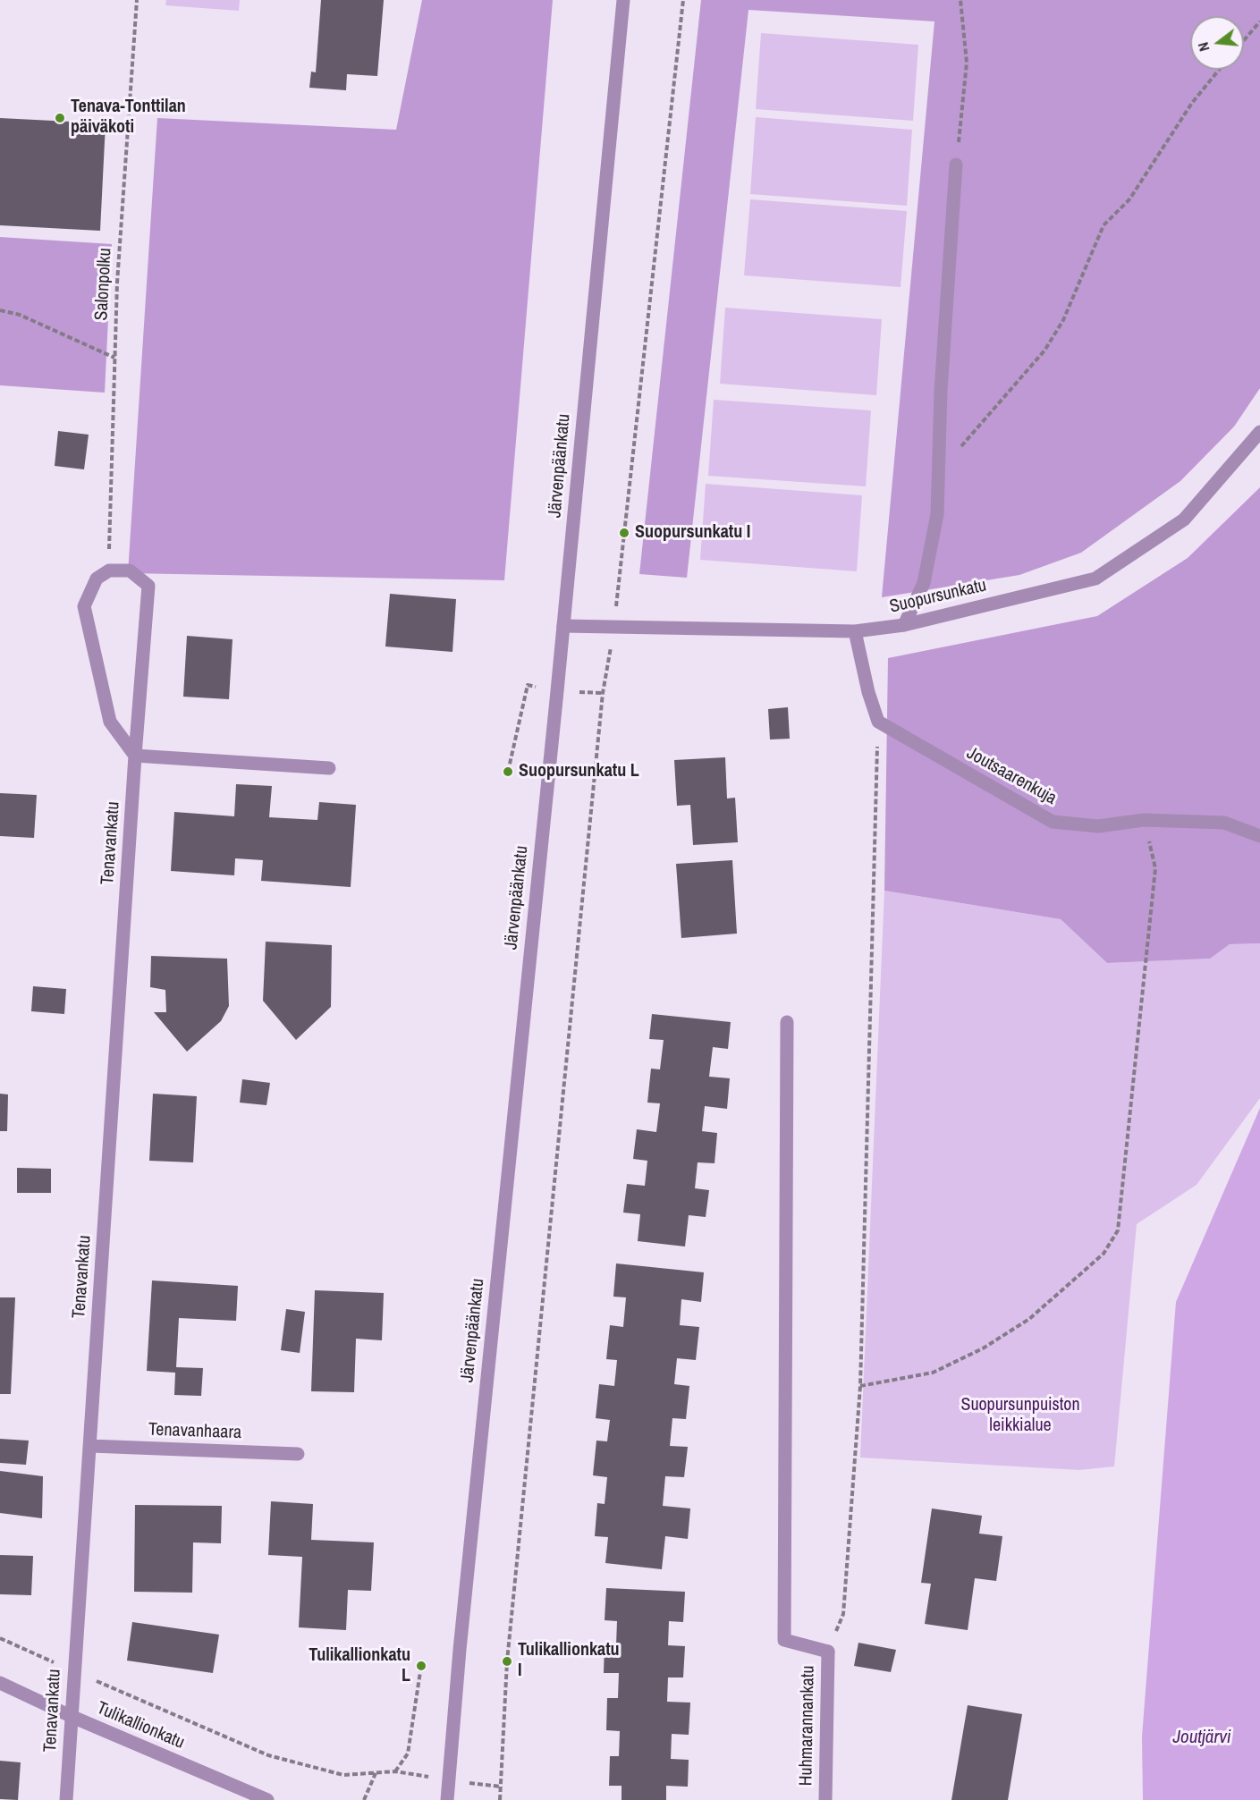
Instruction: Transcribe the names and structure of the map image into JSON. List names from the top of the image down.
{
  "streets": {
    "street": [
      "Järvenpäänkatu",
      "Suopursunkatu",
      "Joutsaarenkuja",
      "Tenavankatu",
      "Tenavanhaara",
      "Tulikallionkatu",
      "Huhmarannankatu"
    ],
    "path": ["Salonpolku"]
  },
  "crossings": [
    ["Salonpolku", "Tenavankatu"],
    ["Järvenpäänkatu", "Suopursunkatu"],
    ["Tenavankatu", "Tenavanhaara"],
    ["Tenavankatu", "Tulikallionkatu"]
  ],
  "water": ["Joutjärvi"],
  "parks": ["Suopursunpuiston leikkialue"],
  "places": [
    "Tenava-Tonttilan päiväkoti",
    "Suopursunkatu I",
    "Suopursunkatu L",
    "Tulikallionkatu I",
    "Tulikallionkatu L"
  ],
  "north": "left"
}
